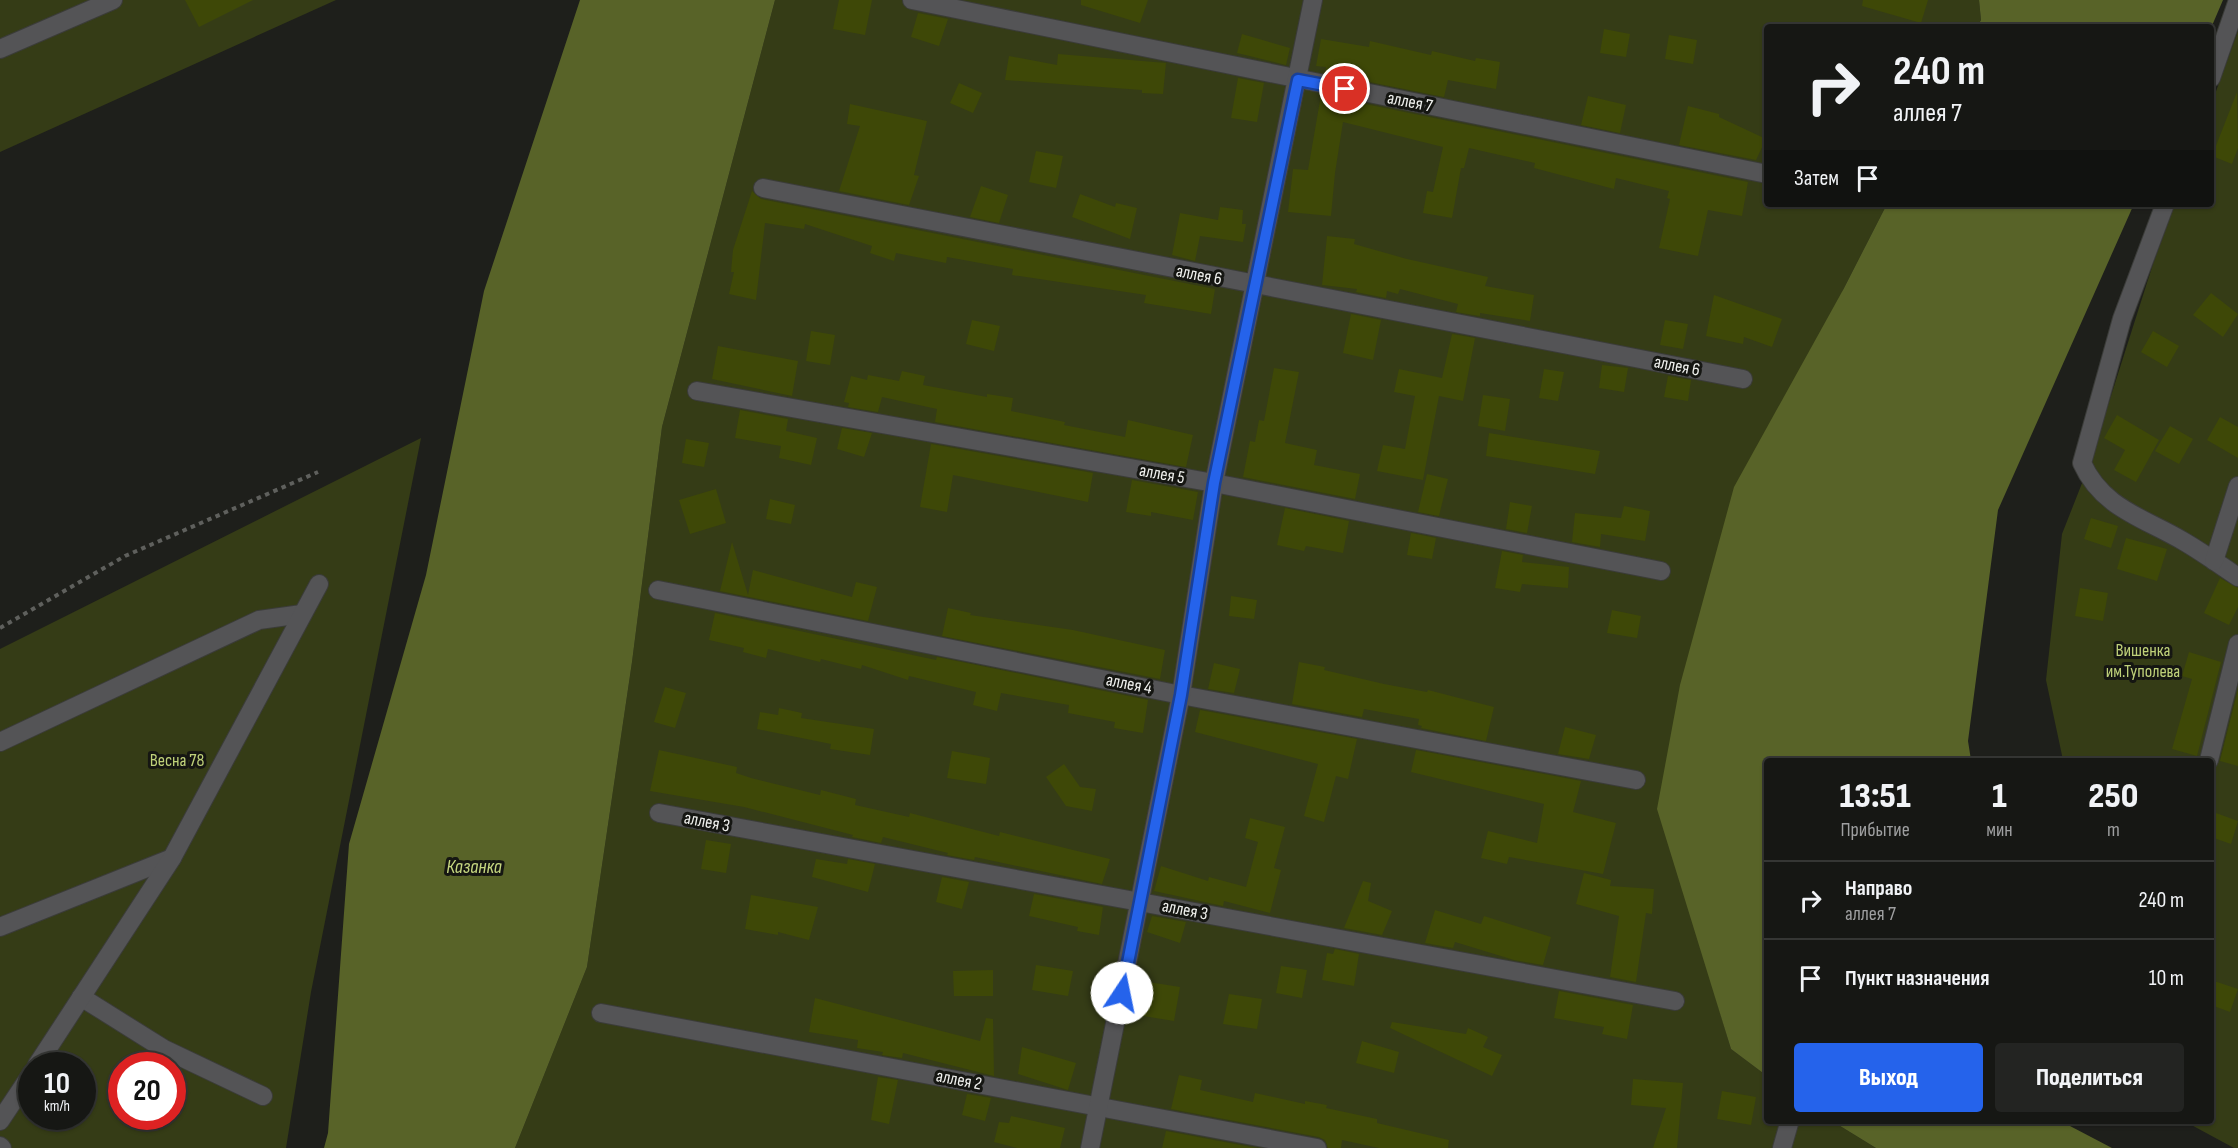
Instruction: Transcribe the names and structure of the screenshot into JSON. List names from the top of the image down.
{
  "streets": {
    "lane": [
      "аллея 7",
      "аллея 6",
      "аллея 5",
      "аллея 4",
      "аллея 3",
      "аллея 2"
    ]
  },
  "water": ["Казанка"],
  "parks": ["Вишенка им.Туполева", "Весна 78"],
  "page": {
    "turn": ["240 m", "аллея 7"],
    "then": "Затем",
    "eta": [
      "13:51",
      "Прибытие",
      "1",
      "мин",
      "250",
      "m"
    ],
    "list": [
      {
        "name": "Направо",
        "note": "аллея 7",
        "value": "240 m"
      },
      {
        "name": "Пункт назначения",
        "value": "10 m"
      }
    ],
    "buttons": ["Выход", "Поделиться"],
    "speed": "10 km/h",
    "limit": "20"
  }
}
